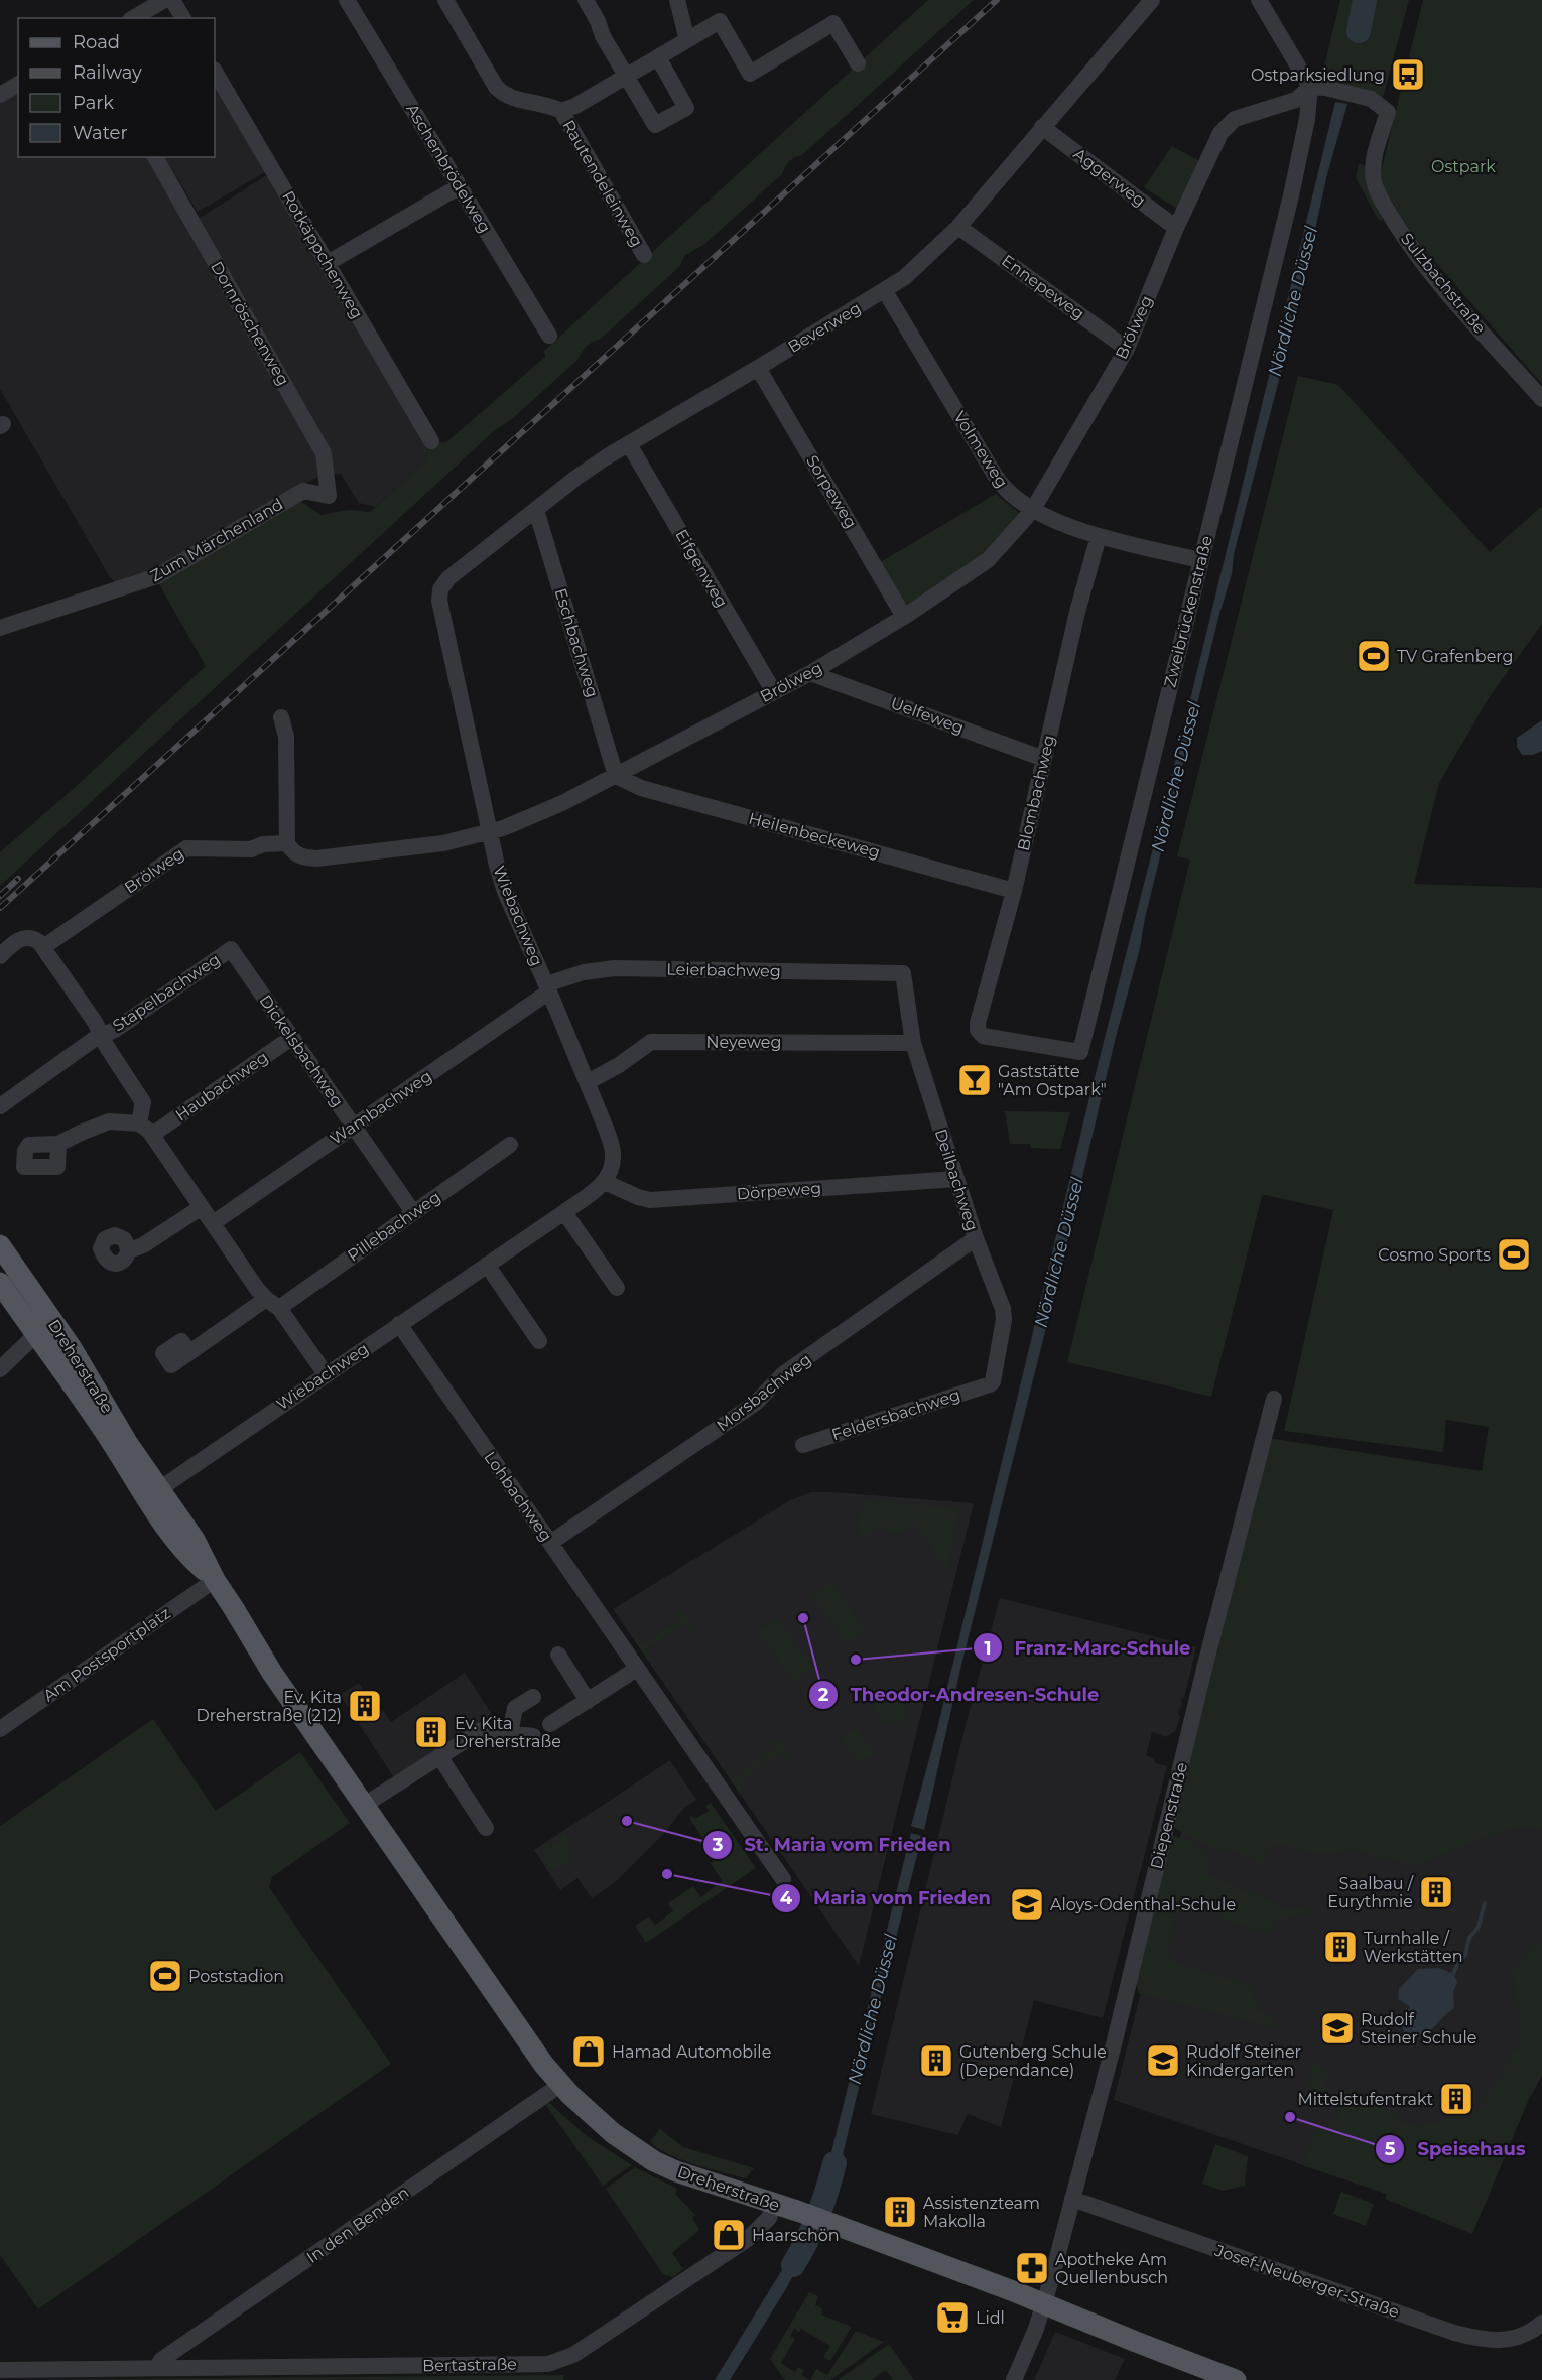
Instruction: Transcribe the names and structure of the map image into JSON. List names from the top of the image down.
{
  "streets": {
    "main road": ["Dreherstraße"],
    "street": [
      "Aschenbrödelweg",
      "Aggerweg",
      "Rautendeleinweg",
      "Rotkäppchenweg",
      "Sulzbachstraße",
      "Ennepeweg",
      "Dornröschenweg",
      "Beverweg",
      "Brölweg",
      "Volmeweg",
      "Sorpeweg",
      "Zum Märchenland",
      "Eifgenweg",
      "Zweibrückenstraße",
      "Eschbachweg",
      "Uelfeweg",
      "Blombachweg",
      "Heilenbeckeweg",
      "Wiebachweg",
      "Leierbachweg",
      "Stapelbachweg",
      "Neyeweg",
      "Dickelsbachweg",
      "Haubachweg",
      "Wambachweg",
      "Deilbachweg",
      "Dörpeweg",
      "Pillebachweg",
      "Morsbachweg",
      "Feldersbachweg",
      "Lohbachweg",
      "Am Postsportplatz",
      "Diepenstraße",
      "In den Benden",
      "Josef-Neuberger-Straße",
      "Bertastraße"
    ]
  },
  "crossings": [
    ["Aggerweg", "Beverweg"],
    ["Aggerweg", "Brölweg"],
    ["Sulzbachstraße", "Brölweg"],
    ["Sulzbachstraße", "Zweibrückenstraße"],
    ["Ennepeweg", "Beverweg"],
    ["Ennepeweg", "Brölweg"],
    ["Dornröschenweg", "Zum Märchenland"],
    ["Beverweg", "Volmeweg"],
    ["Beverweg", "Sorpeweg"],
    ["Beverweg", "Eifgenweg"],
    ["Beverweg", "Eschbachweg"],
    ["Beverweg", "Wiebachweg"],
    ["Brölweg", "Volmeweg"],
    ["Brölweg", "Sorpeweg"],
    ["Brölweg", "Eifgenweg"],
    ["Brölweg", "Zweibrückenstraße"],
    ["Brölweg", "Eschbachweg"],
    ["Brölweg", "Uelfeweg"],
    ["Brölweg", "Heilenbeckeweg"],
    ["Brölweg", "Wiebachweg"],
    ["Brölweg", "Stapelbachweg"],
    ["Volmeweg", "Zweibrückenstraße"],
    ["Volmeweg", "Blombachweg"],
    ["Zweibrückenstraße", "Blombachweg"],
    ["Eschbachweg", "Heilenbeckeweg"],
    ["Uelfeweg", "Blombachweg"],
    ["Blombachweg", "Heilenbeckeweg"],
    ["Wiebachweg", "Leierbachweg"],
    ["Wiebachweg", "Neyeweg"],
    ["Wiebachweg", "Wambachweg"],
    ["Wiebachweg", "Dörpeweg"],
    ["Wiebachweg", "Dreherstraße"],
    ["Wiebachweg", "Lohbachweg"],
    ["Leierbachweg", "Wambachweg"],
    ["Leierbachweg", "Deilbachweg"],
    ["Stapelbachweg", "Dickelsbachweg"],
    ["Neyeweg", "Deilbachweg"],
    ["Dickelsbachweg", "Haubachweg"],
    ["Dickelsbachweg", "Wambachweg"],
    ["Dickelsbachweg", "Pillebachweg"],
    ["Deilbachweg", "Dörpeweg"],
    ["Deilbachweg", "Morsbachweg"],
    ["Deilbachweg", "Feldersbachweg"],
    ["Dreherstraße", "Am Postsportplatz"],
    ["Dreherstraße", "Diepenstraße"],
    ["Dreherstraße", "In den Benden"],
    ["Dreherstraße", "Bertastraße"],
    ["Morsbachweg", "Lohbachweg"],
    ["Diepenstraße", "Josef-Neuberger-Straße"],
    ["In den Benden", "Bertastraße"]
  ],
  "water": ["Nördliche Düssel"],
  "parks": ["Ostpark"],
  "places": {
    "bus stop": ["Ostparksiedlung"],
    "sports": ["TV Grafenberg", "Cosmo Sports", "Poststadion"],
    "bar": ["Gaststätte \"Am Ostpark\""],
    "other": [
      "Theodor-Andresen-Schule",
      "Franz-Marc-Schule",
      "St. Maria vom Frieden",
      "Maria vom Frieden",
      "Speisehaus"
    ],
    "building": [
      "Ev. Kita Dreherstraße (212)",
      "Ev. Kita Dreherstraße",
      "Saalbau / Eurythmie",
      "Turnhalle / Werkstätten",
      "Gutenberg Schule (Dependance)",
      "Mittelstufentrakt",
      "Assistenzteam Makolla"
    ],
    "school or university": ["Aloys-Odenthal-Schule", "Rudolf Steiner Schule", "Rudolf Steiner Kindergarten"],
    "shop": ["Hamad Automobile", "Haarschön"],
    "pharmacy": ["Apotheke Am Quellenbusch"],
    "supermarket": ["Lidl"]
  },
  "legend": [
    "Road",
    "Railway",
    "Park",
    "Water"
  ]
}
